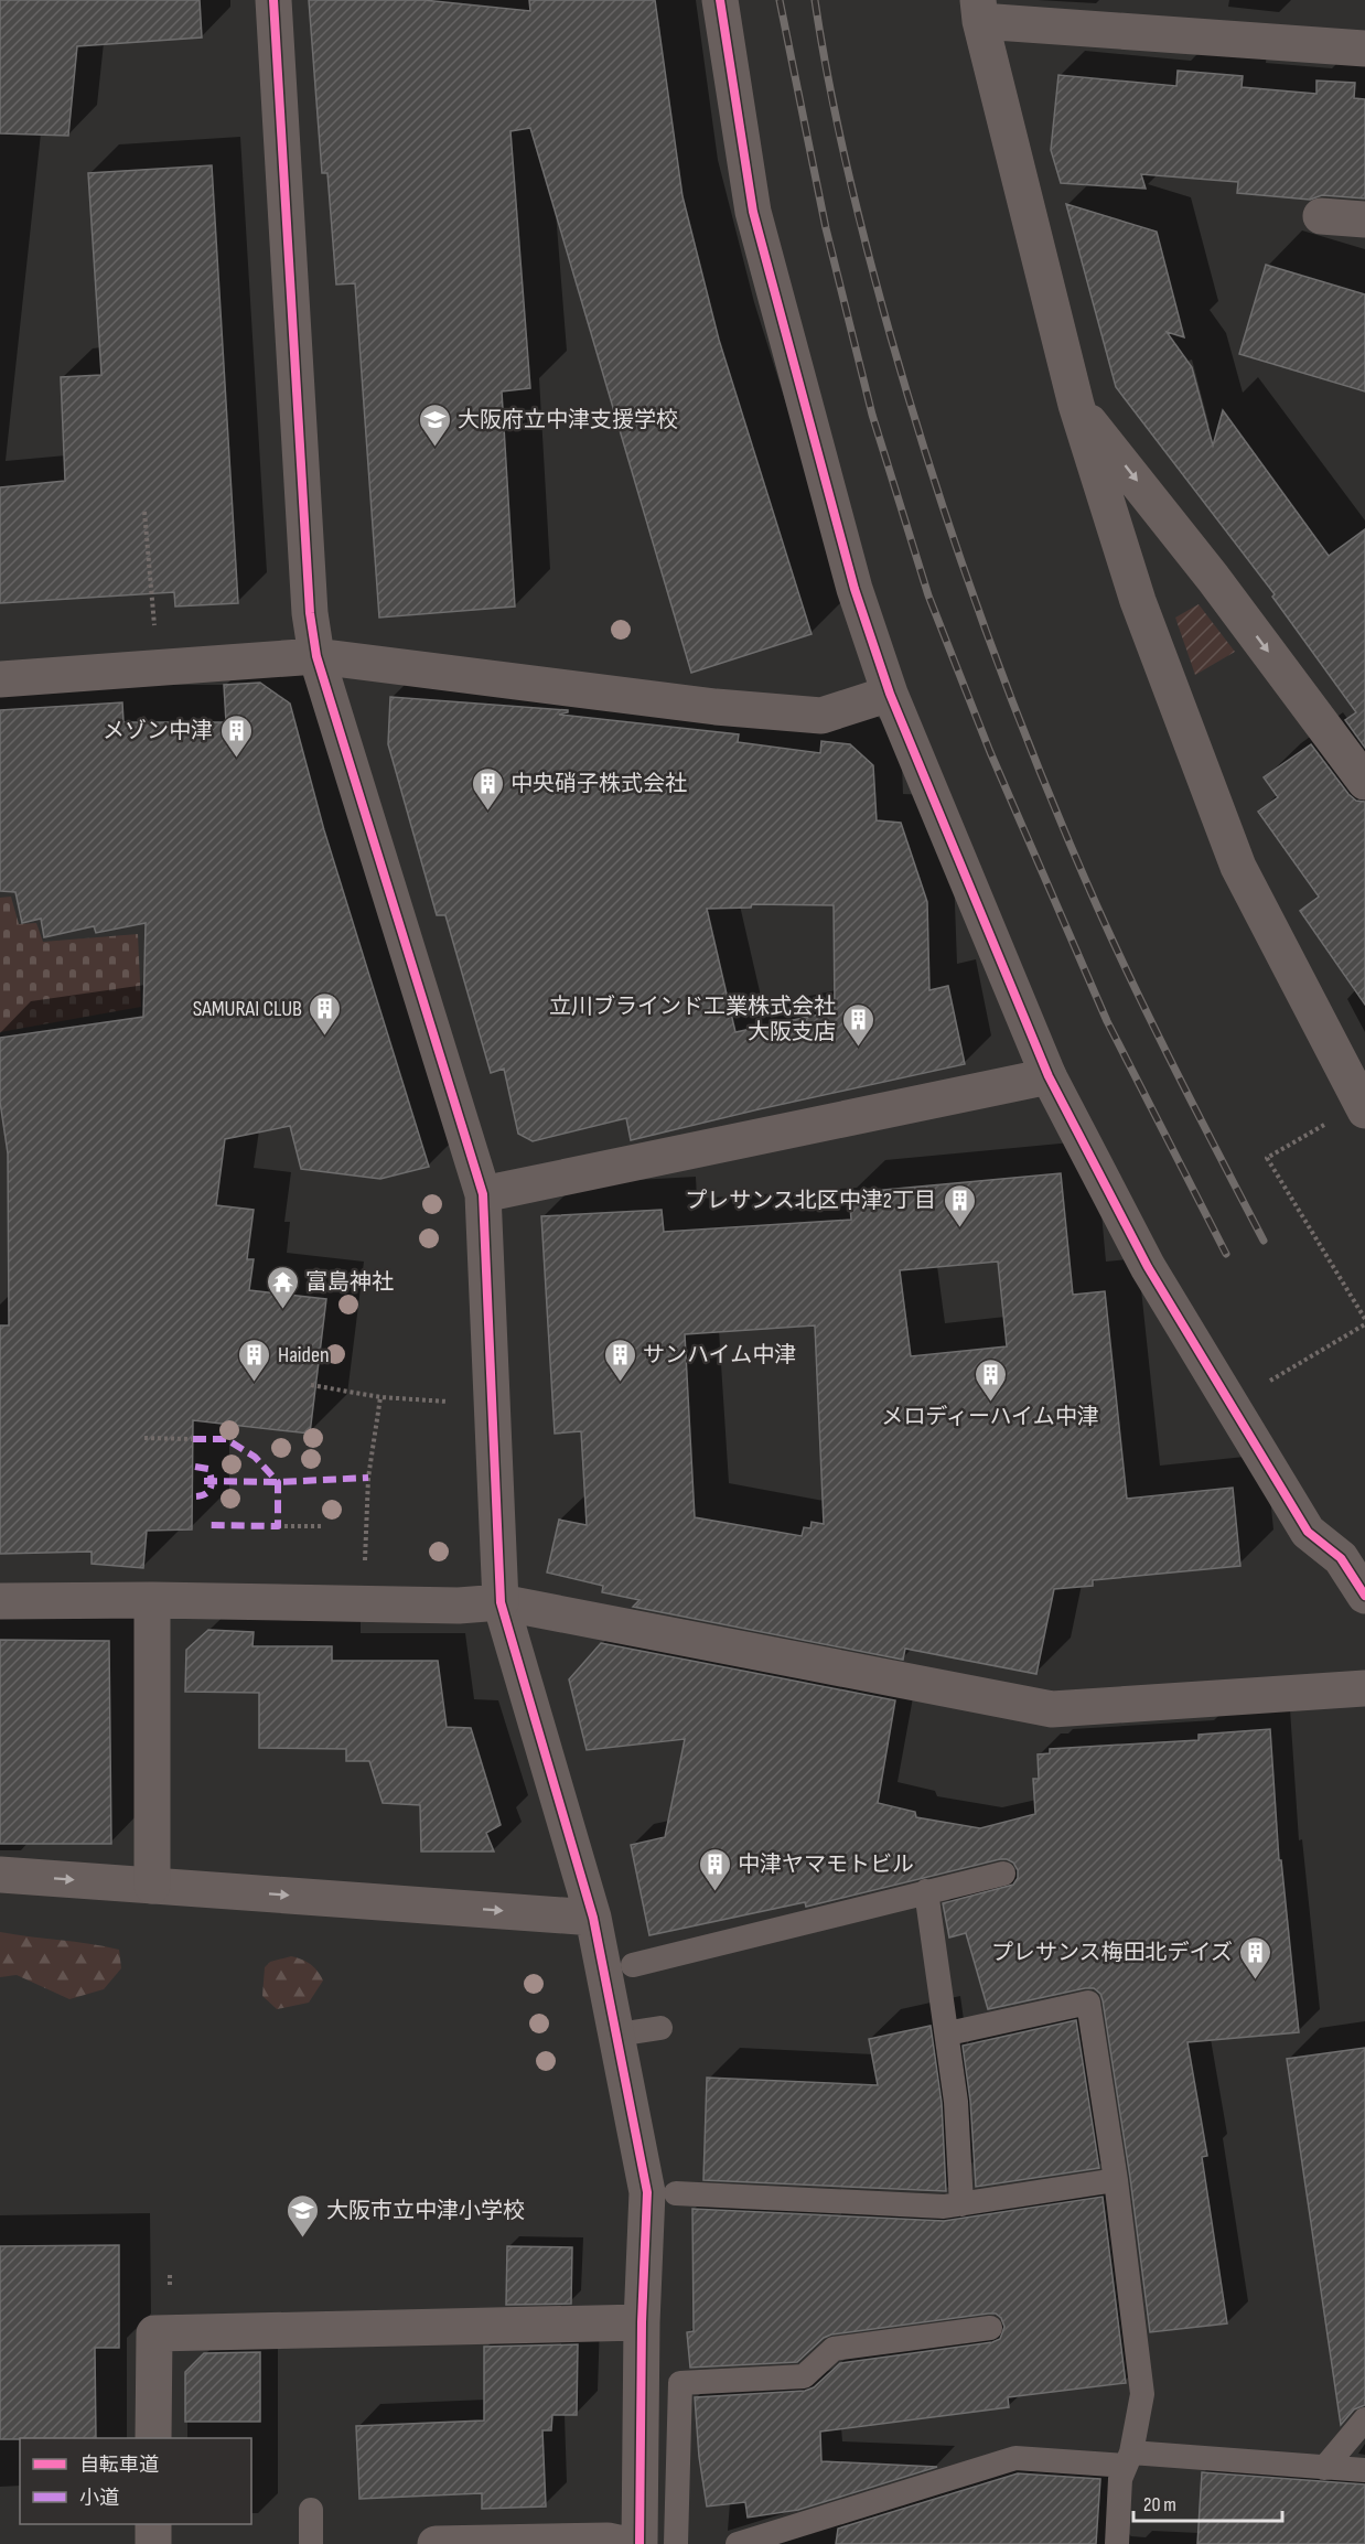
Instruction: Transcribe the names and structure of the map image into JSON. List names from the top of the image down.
{
  "places": {
    "school or university": ["大阪府立中津支援学校", "大阪市立中津小学校"],
    "building": [
      "メゾン中津",
      "中央硝子株式会社",
      "SAMURAI CLUB",
      "立川ブラインド工業株式会社 大阪支店",
      "プレサンス北区中津2丁目",
      "Haiden",
      "サンハイム中津",
      "メロディーハイム中津",
      "中津ヤマモトビル",
      "プレサンス梅田北デイズ"
    ],
    "temple": ["富島神社"]
  },
  "legend": ["自転車道", "小道"],
  "scale_bar": "20 m"
}
